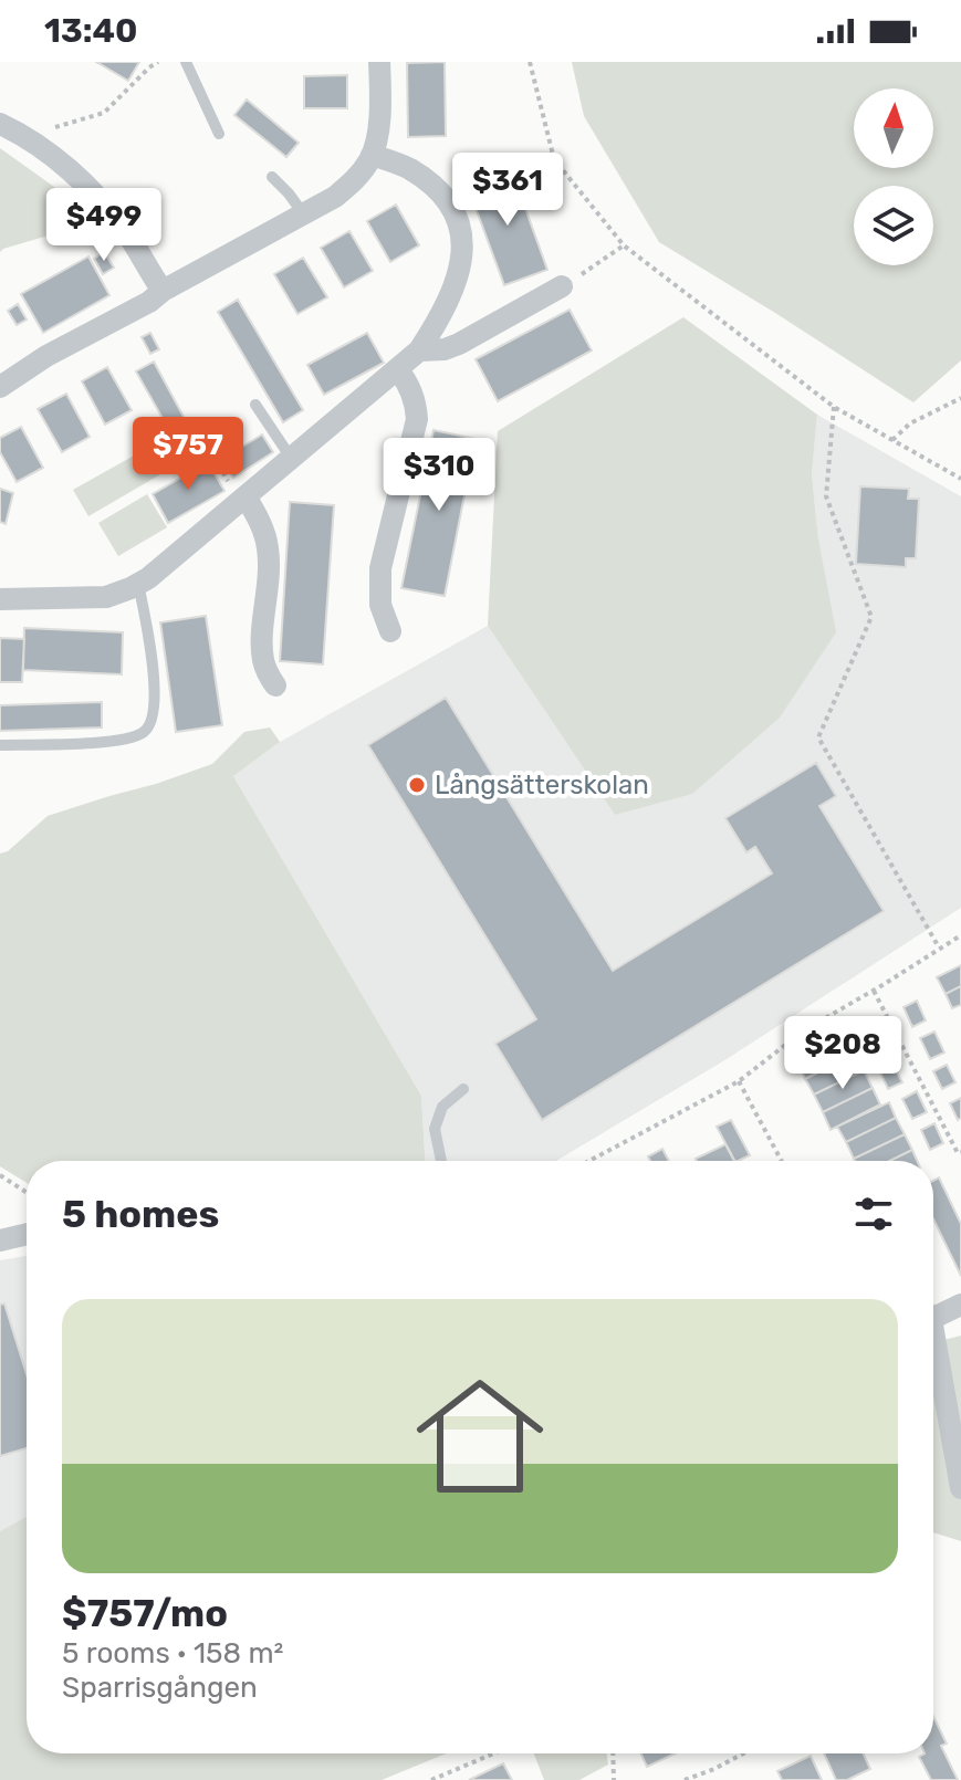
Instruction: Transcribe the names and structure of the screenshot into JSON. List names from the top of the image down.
{
  "places": ["Långsätterskolan"],
  "north": "top",
  "page": {
    "status": "13:40",
    "price": [
      "$361",
      "$499",
      "$757",
      "$310",
      "$208"
    ],
    "heading": "5 homes",
    "list": [
      {
        "name": "$757/mo",
        "note": "5 rooms · 158 m² · Sparrisgången"
      }
    ]
  }
}
